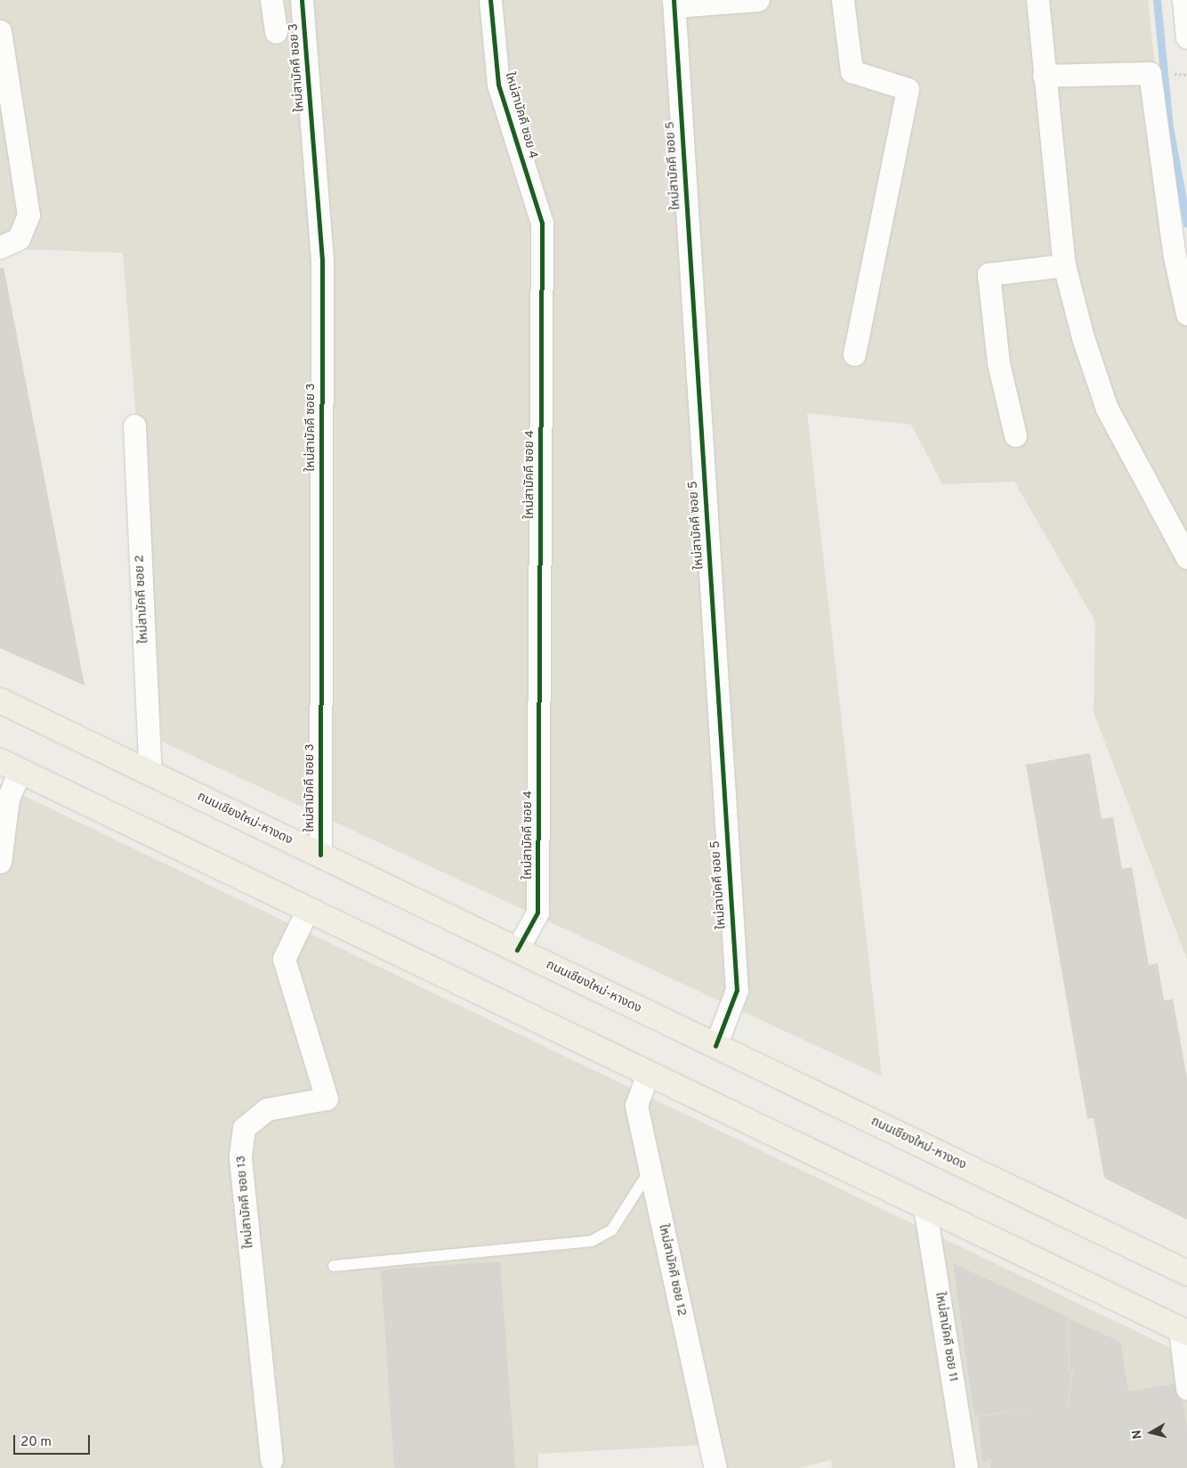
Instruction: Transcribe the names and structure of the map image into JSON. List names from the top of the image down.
{
  "streets": {
    "main road": ["ถนนเชียงใหม่-หางดง"],
    "street": [
      "ใหม่สามัคคี ซอย 3",
      "ใหม่สามัคคี ซอย 4",
      "ใหม่สามัคคี ซอย 5",
      "ใหม่สามัคคี ซอย 2",
      "ใหม่สามัคคี ซอย 13",
      "ใหม่สามัคคี ซอย 12",
      "ใหม่สามัคคี ซอย 11"
    ]
  },
  "crossings": [
    ["ใหม่สามัคคี ซอย 3", "ถนนเชียงใหม่-หางดง"],
    ["ใหม่สามัคคี ซอย 4", "ถนนเชียงใหม่-หางดง"],
    ["ใหม่สามัคคี ซอย 5", "ถนนเชียงใหม่-หางดง"],
    ["ใหม่สามัคคี ซอย 2", "ถนนเชียงใหม่-หางดง"]
  ],
  "scale_bar": "20 m",
  "north": "left"
}
